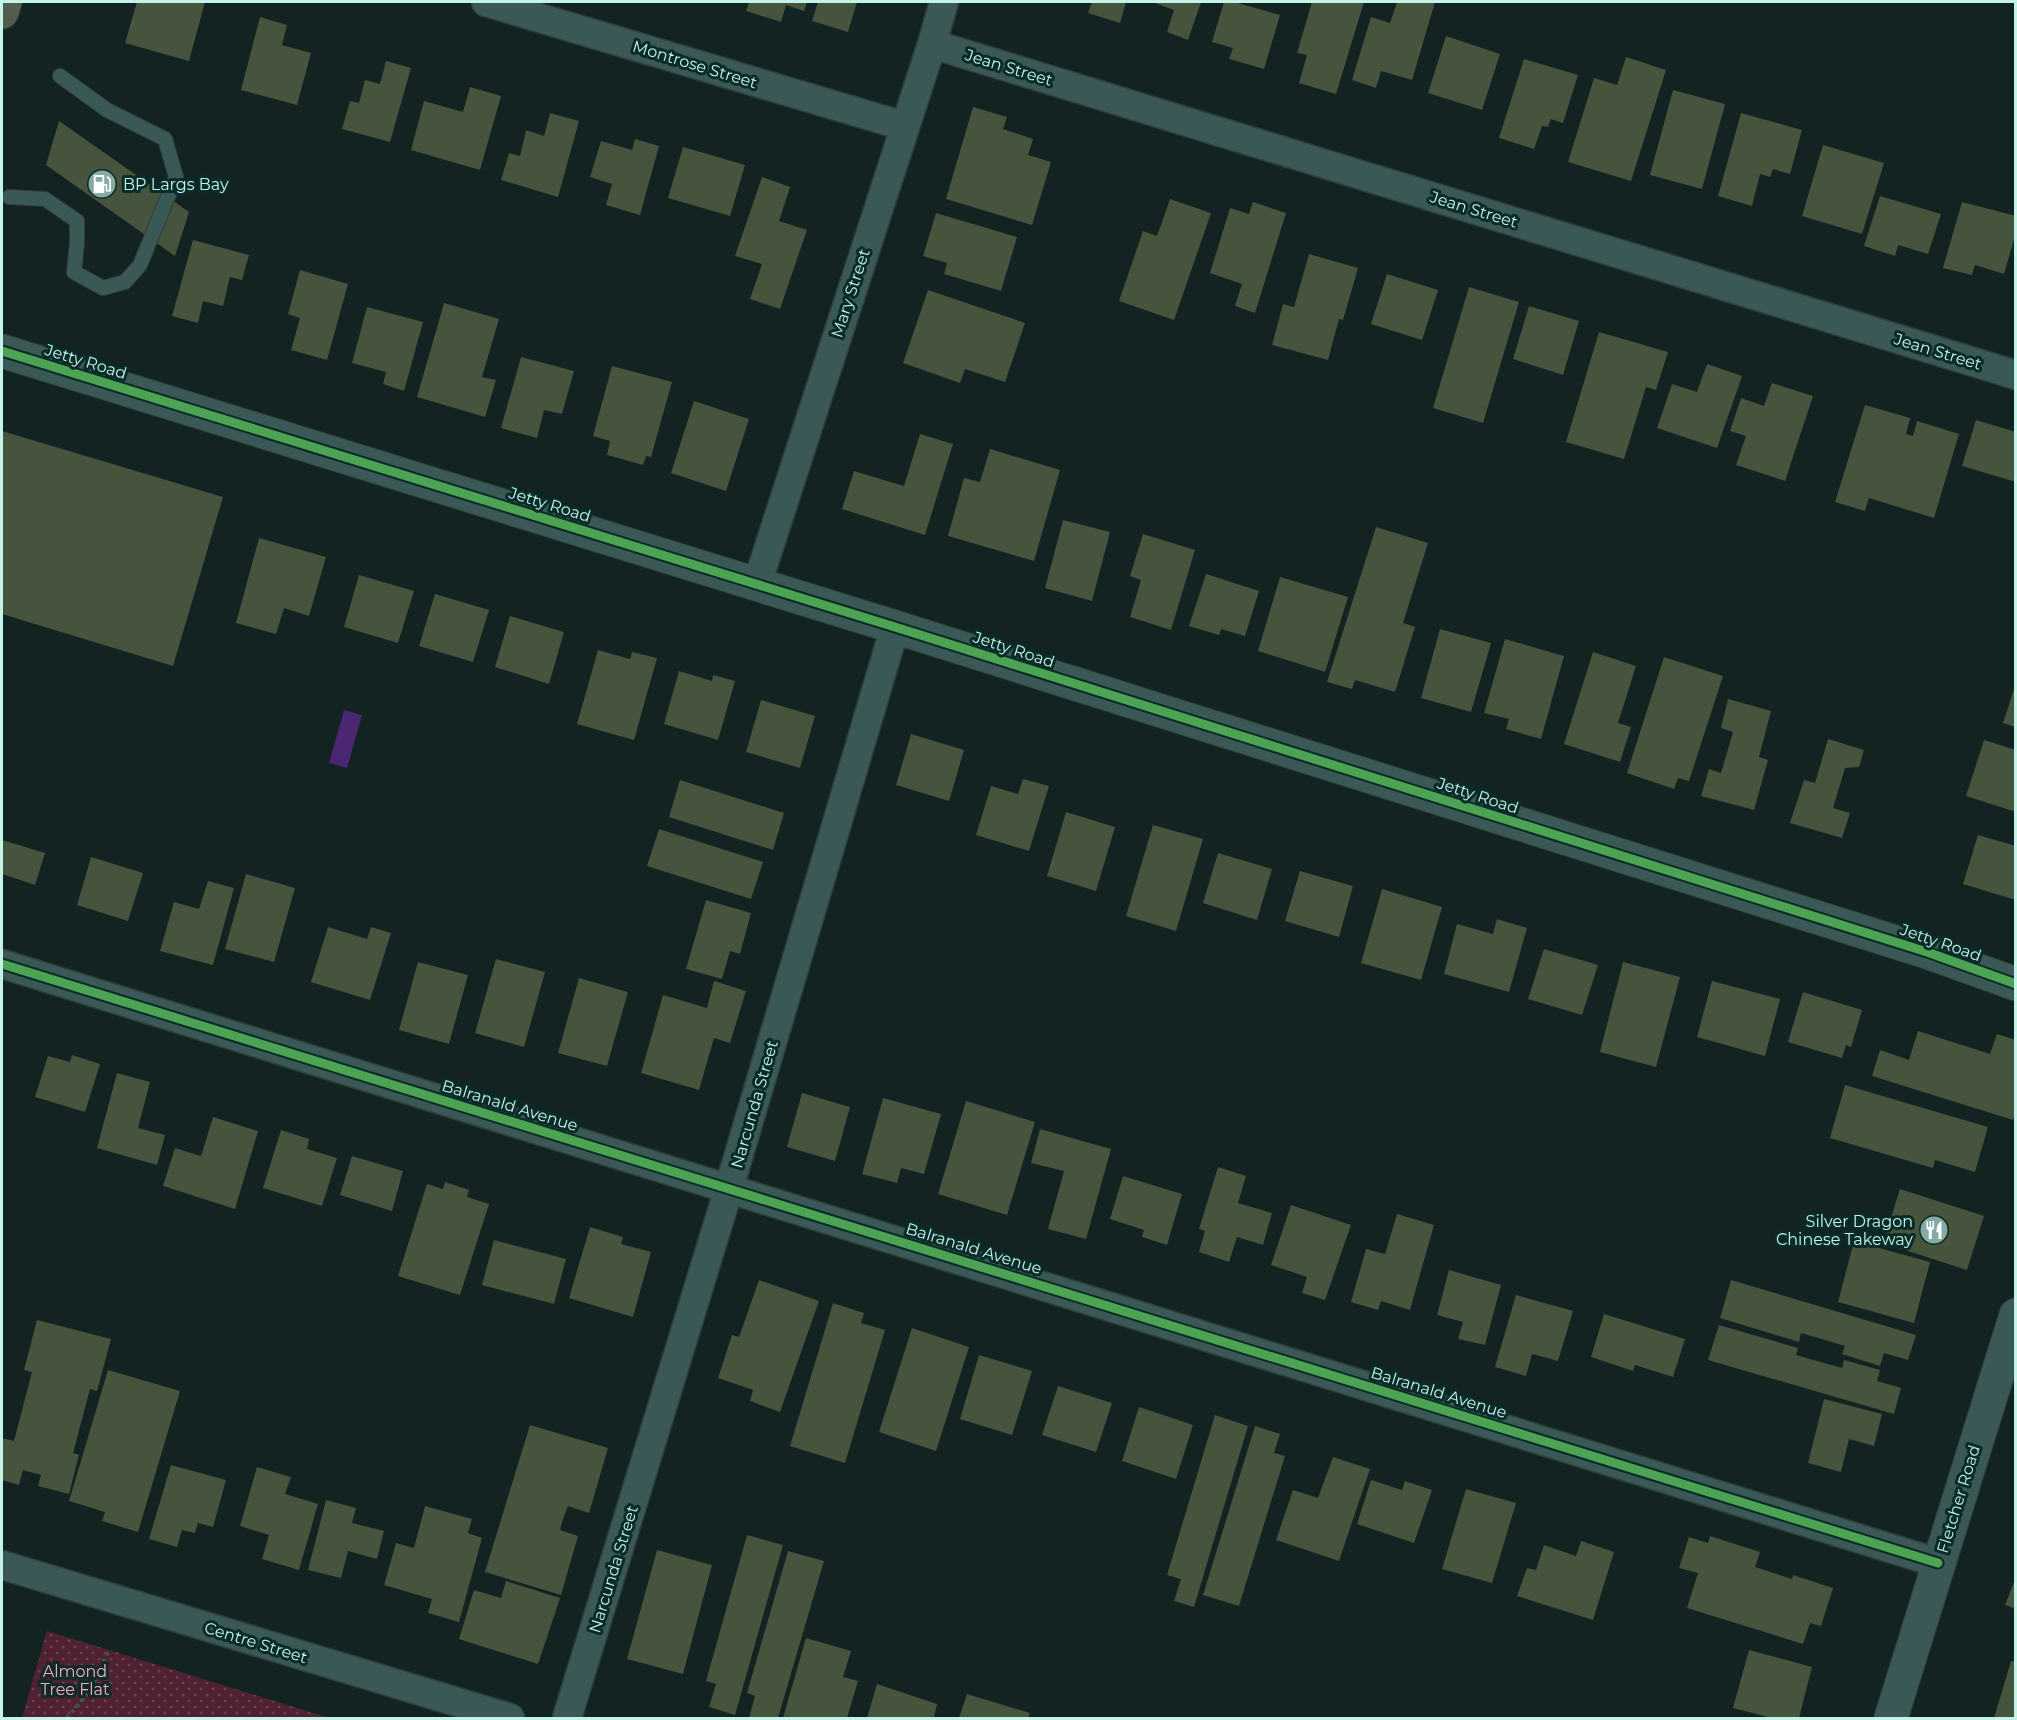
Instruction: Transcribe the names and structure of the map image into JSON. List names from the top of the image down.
{
  "streets": {
    "street": [
      "Montrose Street",
      "Jean Street",
      "Mary Street",
      "Jetty Road",
      "Narcunda Street",
      "Balranald Avenue",
      "Fletcher Road",
      "Centre Street"
    ]
  },
  "crossings": [
    ["Montrose Street", "Mary Street"],
    ["Jean Street", "Mary Street"],
    ["Mary Street", "Jetty Road"],
    ["Jetty Road", "Narcunda Street"],
    ["Narcunda Street", "Balranald Avenue"],
    ["Balranald Avenue", "Fletcher Road"]
  ],
  "parks": ["Almond Tree Flat"],
  "places": {
    "fuel station": ["BP Largs Bay"],
    "restaurant": ["Silver Dragon Chinese Takeway"]
  }
}
